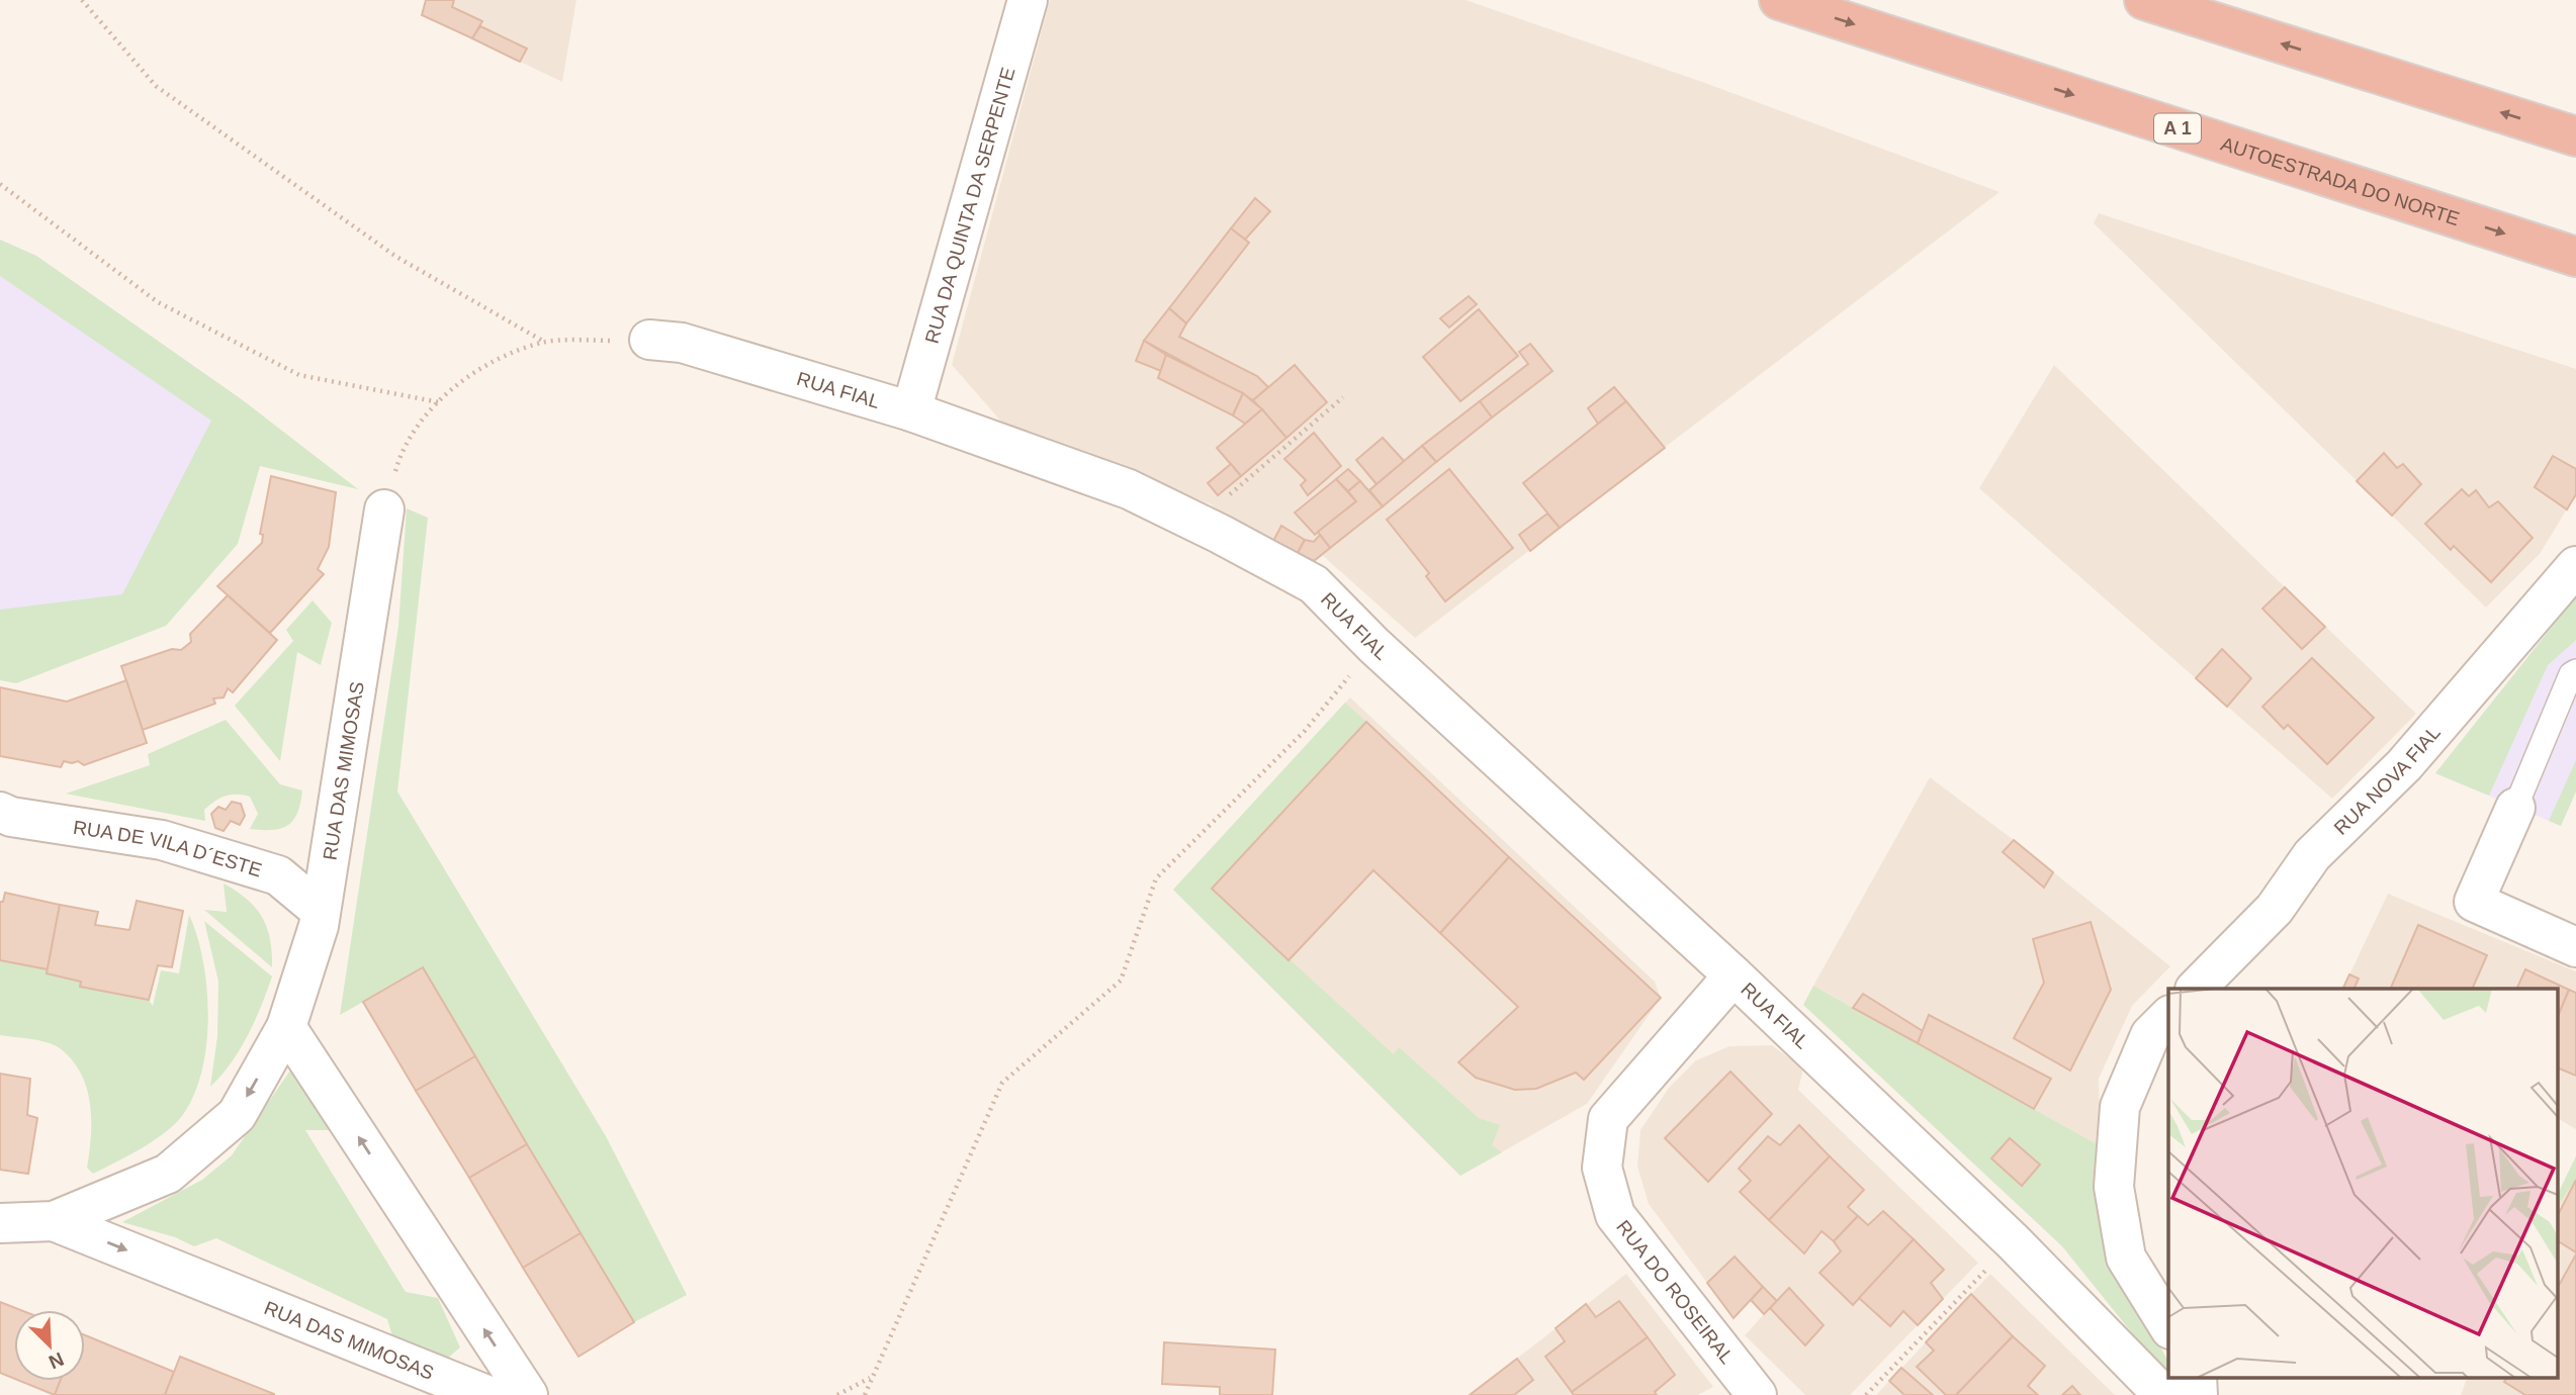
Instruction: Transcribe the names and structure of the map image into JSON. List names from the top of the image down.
{
  "streets": {
    "highway": ["A 1", "AUTOESTRADA DO NORTE"],
    "street": [
      "RUA DA QUINTA DA SERPENTE",
      "RUA FIAL",
      "RUA DAS MIMOSAS",
      "RUA NOVA FIAL",
      "RUA DE VILA D´ESTE",
      "RUA DO ROSEIRAL"
    ]
  },
  "crossings": [
    ["RUA DA QUINTA DA SERPENTE", "RUA FIAL"],
    ["RUA FIAL", "RUA DO ROSEIRAL"],
    ["RUA DAS MIMOSAS", "RUA DE VILA D´ESTE"]
  ],
  "north": "bottom right"
}
